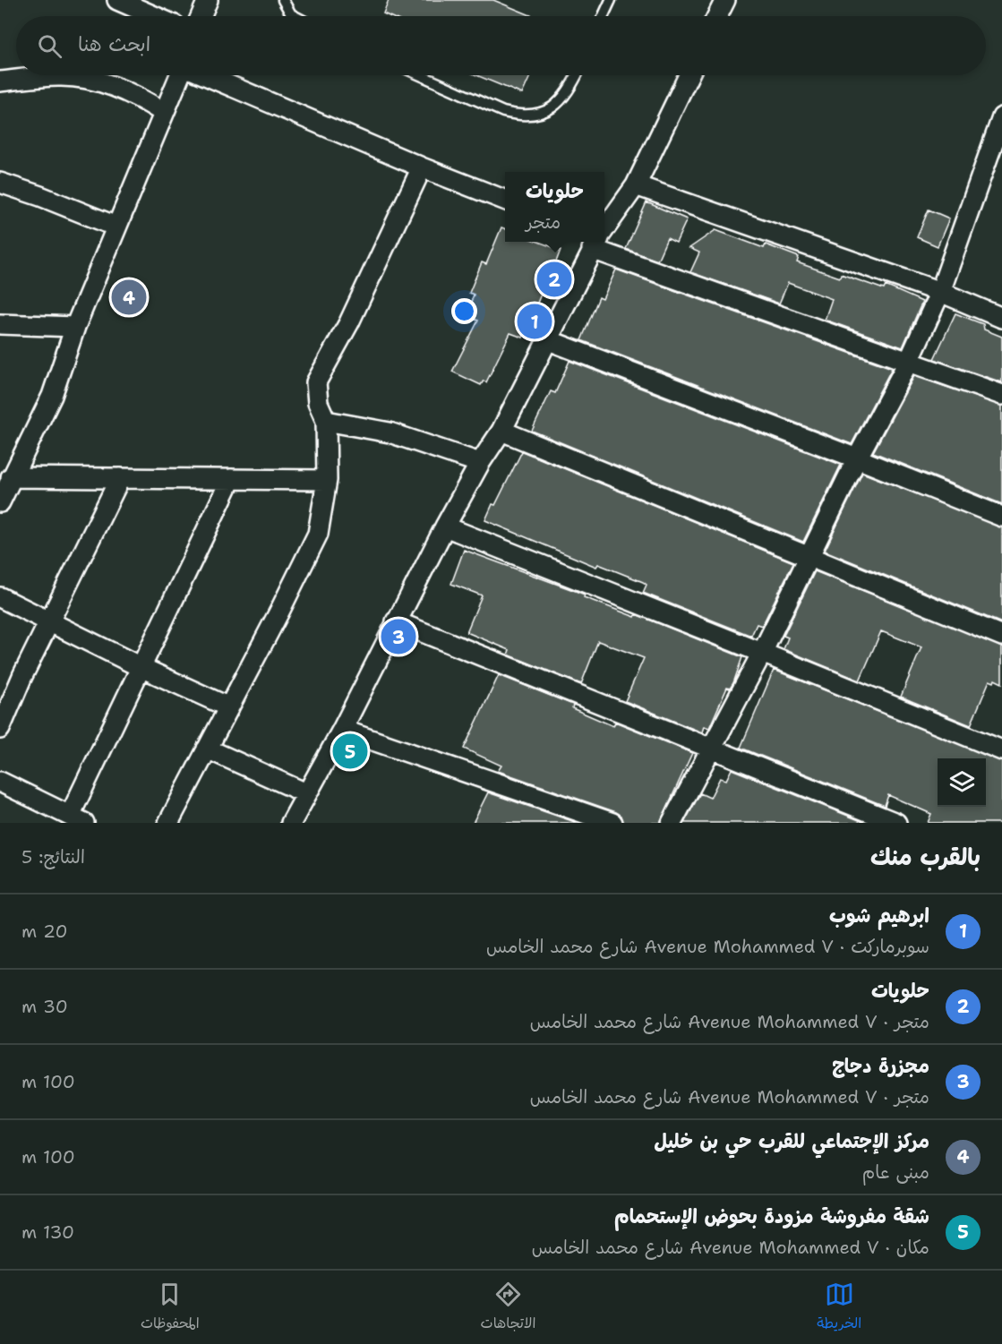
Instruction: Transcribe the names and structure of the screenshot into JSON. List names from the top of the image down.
{
  "page": {
    "search": "ابحث هنا",
    "popup": ["حلويات", "متجر"],
    "pins": [
      "2",
      "4",
      "1",
      "3",
      "5"
    ],
    "heading": ["بالقرب منك", "النتائج: 5"],
    "list": [
      {
        "mark": "1",
        "name": "ابرهيم شوب",
        "note": "سوبرماركت · Avenue Mohammed V شارع محمد الخامس",
        "value": "20 m"
      },
      {
        "mark": "2",
        "name": "حلويات",
        "note": "متجر · Avenue Mohammed V شارع محمد الخامس",
        "value": "30 m"
      },
      {
        "mark": "3",
        "name": "مجزرة دجاج",
        "note": "متجر · Avenue Mohammed V شارع محمد الخامس",
        "value": "100 m"
      },
      {
        "mark": "4",
        "name": "مركز الإجتماعي للقرب حي بن خليل",
        "note": "مبنى عام",
        "value": "100 m"
      },
      {
        "mark": "5",
        "name": "شقة مفروشة مزودة بحوض الإستحمام",
        "note": "مكان · Avenue Mohammed V شارع محمد الخامس",
        "value": "130 m"
      }
    ],
    "nav": ["الخريطة", "الاتجاهات", "المحفوظات"]
  }
}
